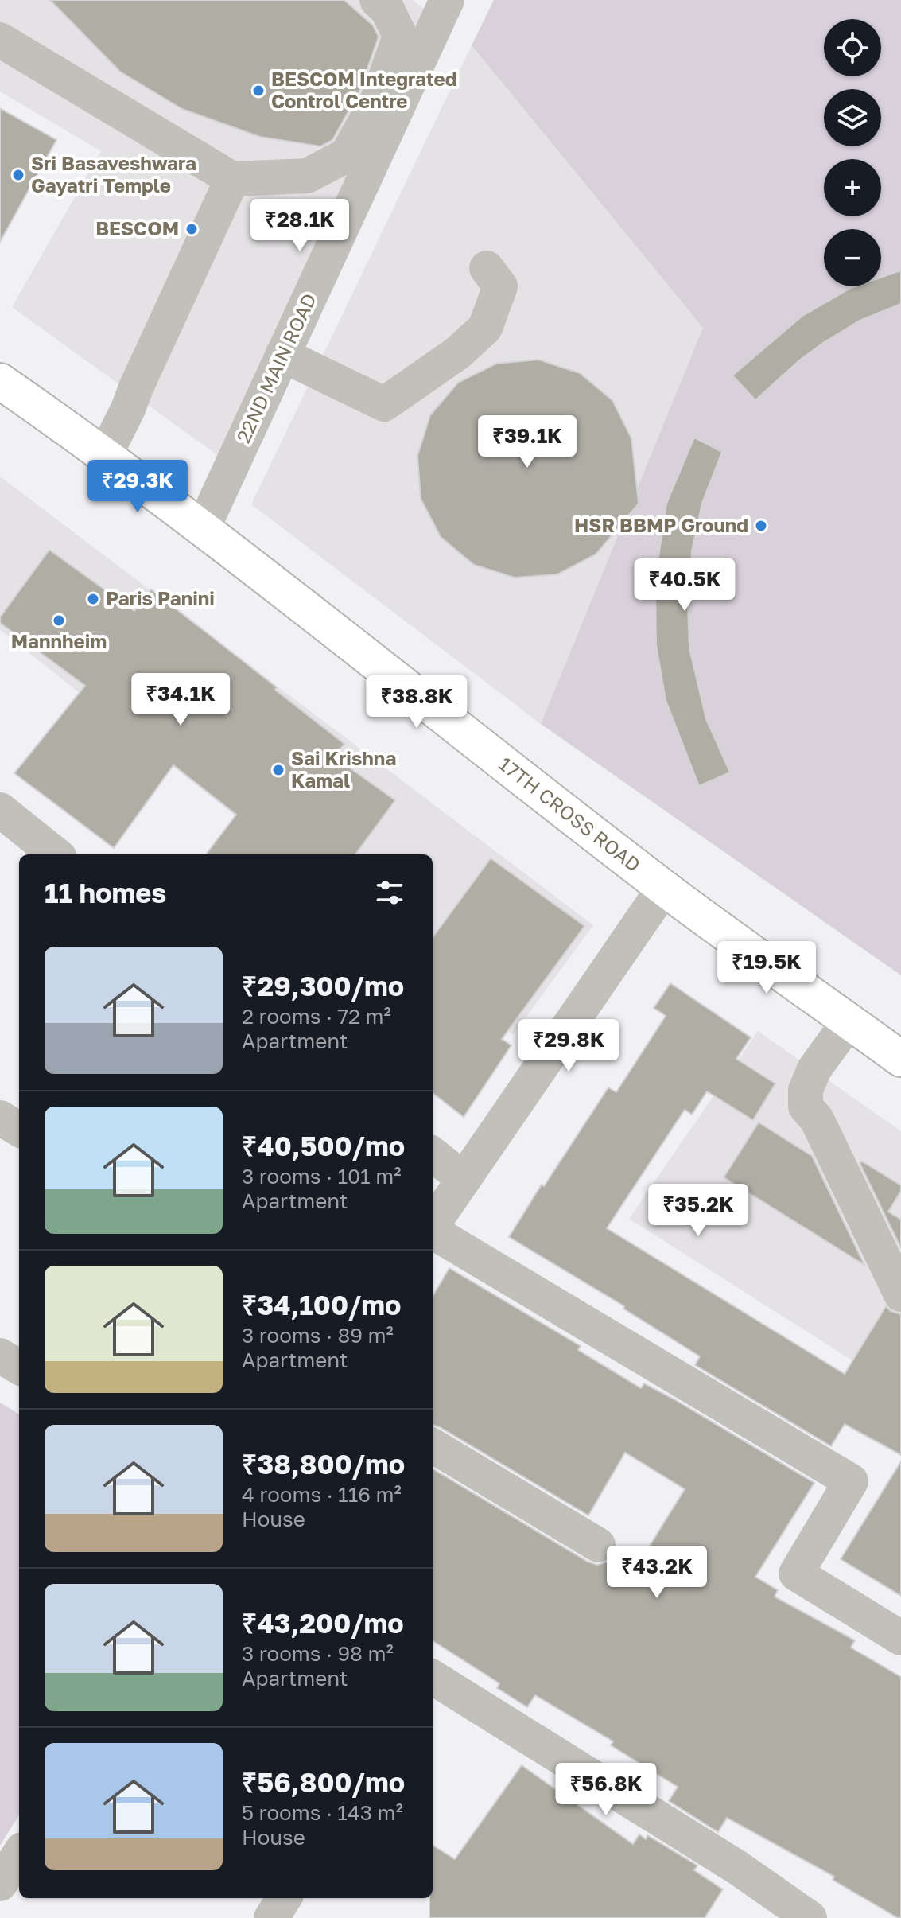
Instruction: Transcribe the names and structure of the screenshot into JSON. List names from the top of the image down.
{
  "streets": {
    "main road": ["17TH CROSS ROAD"],
    "street": ["22ND MAIN ROAD"]
  },
  "crossings": [
    ["22ND MAIN ROAD", "17TH CROSS ROAD"]
  ],
  "places": [
    "BESCOM Integrated Control Centre",
    "Sri Basaveshwara Gayatri Temple",
    "BESCOM",
    "HSR BBMP Ground",
    "Paris Panini",
    "Mannheim",
    "Sai Krishna Kamal"
  ],
  "page": {
    "map_buttons": ["+", "−"],
    "price": [
      "₹28.1K",
      "₹39.1K",
      "₹29.3K",
      "₹40.5K",
      "₹34.1K",
      "₹38.8K",
      "₹19.5K",
      "₹29.8K",
      "₹35.2K",
      "₹43.2K",
      "₹56.8K"
    ],
    "heading": "11 homes",
    "list": [
      {
        "name": "₹29,300/mo",
        "note": "2 rooms · 72 m² · Apartment"
      },
      {
        "name": "₹40,500/mo",
        "note": "3 rooms · 101 m² · Apartment"
      },
      {
        "name": "₹34,100/mo",
        "note": "3 rooms · 89 m² · Apartment"
      },
      {
        "name": "₹38,800/mo",
        "note": "4 rooms · 116 m² · House"
      },
      {
        "name": "₹43,200/mo",
        "note": "3 rooms · 98 m² · Apartment"
      },
      {
        "name": "₹56,800/mo",
        "note": "5 rooms · 143 m² · House"
      }
    ]
  }
}
